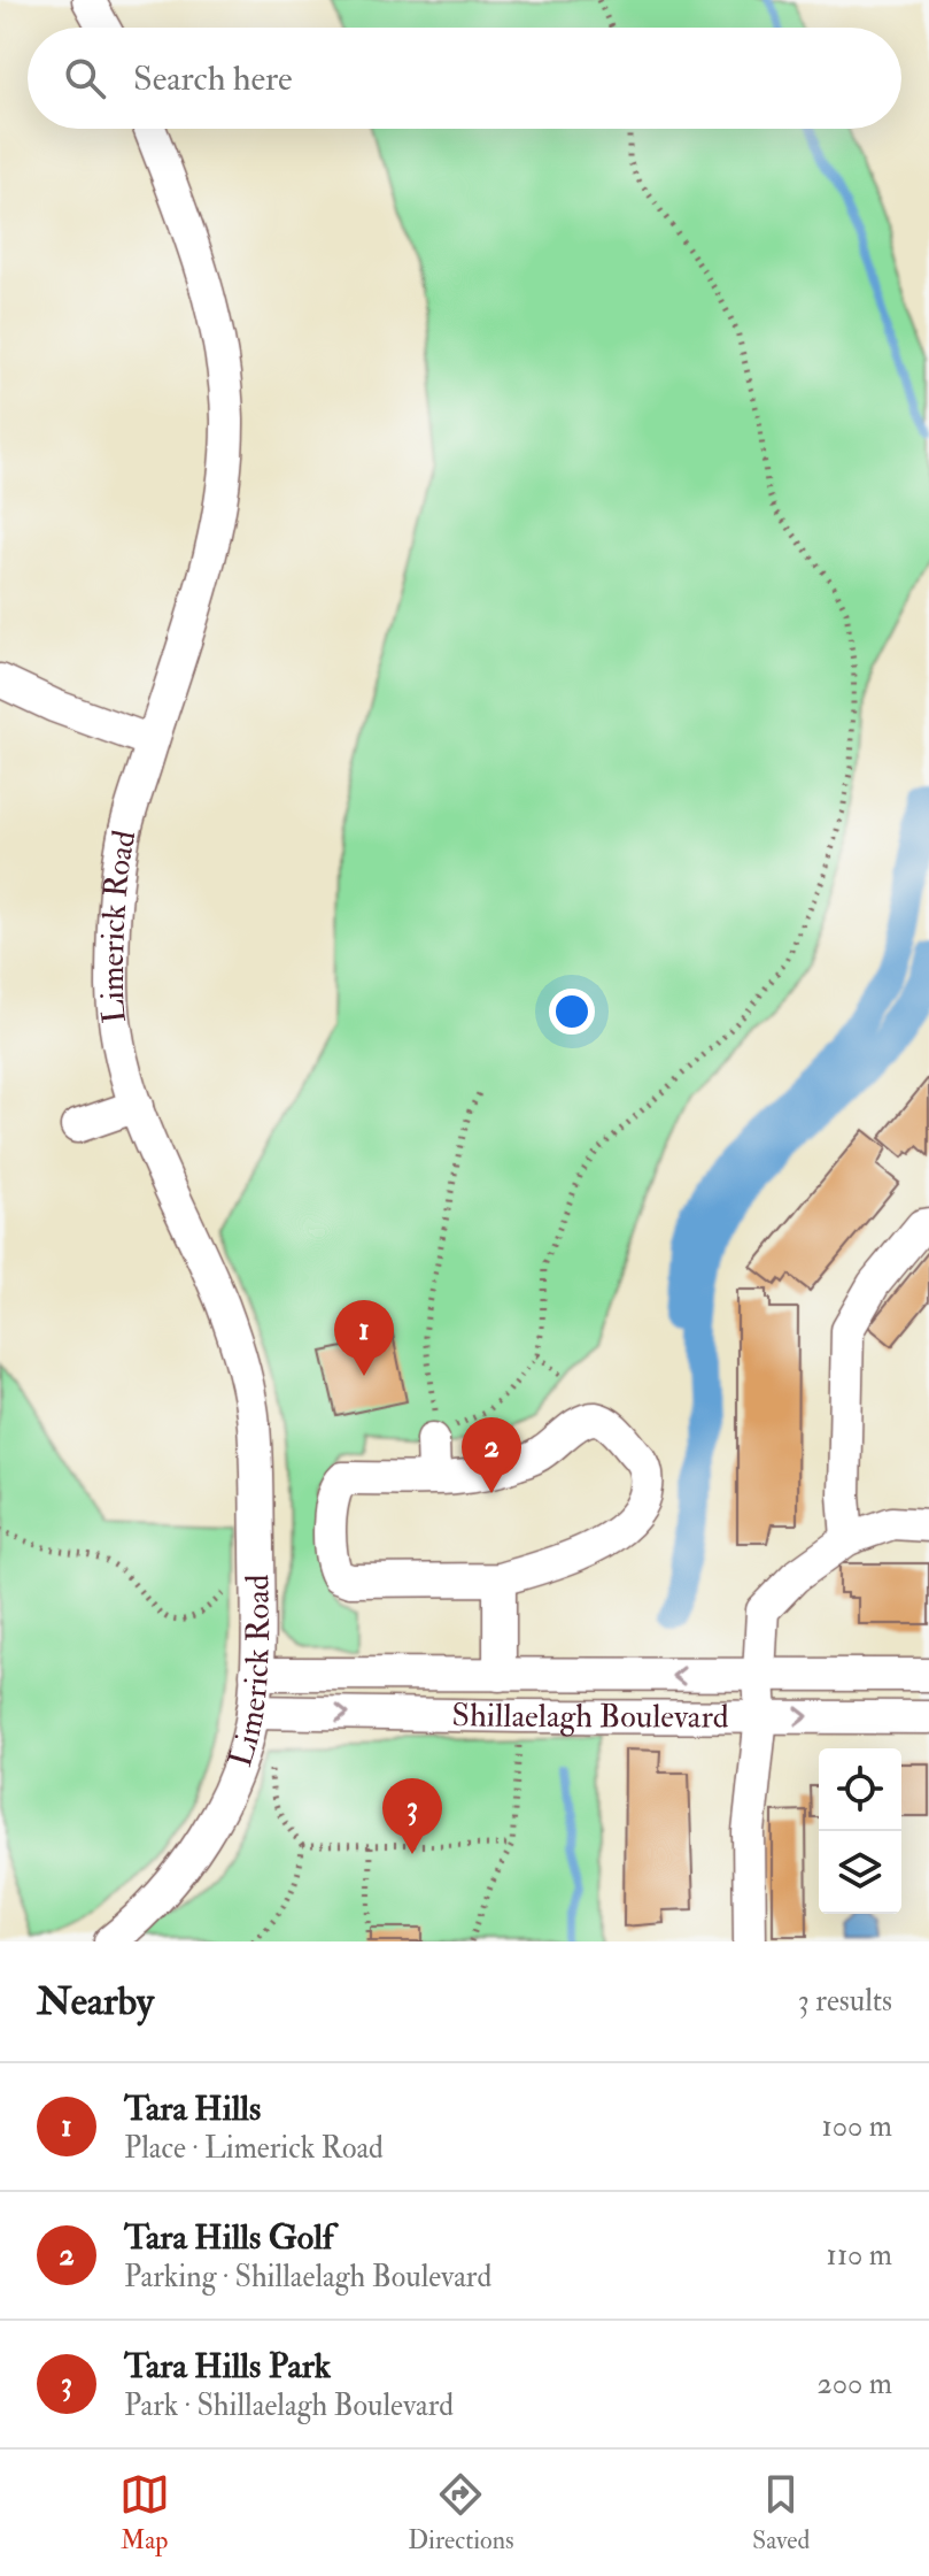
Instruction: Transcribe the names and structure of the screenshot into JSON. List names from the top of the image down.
{
  "streets": {
    "street": ["Limerick Road", "Shillaelagh Boulevard"]
  },
  "crossings": [
    ["Limerick Road", "Shillaelagh Boulevard"]
  ],
  "page": {
    "search": "Search here",
    "pins": ["1", "2", "3"],
    "heading": ["Nearby", "3 results"],
    "list": [
      {
        "mark": "1",
        "name": "Tara Hills",
        "note": "Place · Limerick Road",
        "value": "100 m"
      },
      {
        "mark": "2",
        "name": "Tara Hills Golf",
        "note": "Parking · Shillaelagh Boulevard",
        "value": "110 m"
      },
      {
        "mark": "3",
        "name": "Tara Hills Park",
        "note": "Park · Shillaelagh Boulevard",
        "value": "200 m"
      }
    ],
    "nav": ["Map", "Directions", "Saved"]
  }
}
